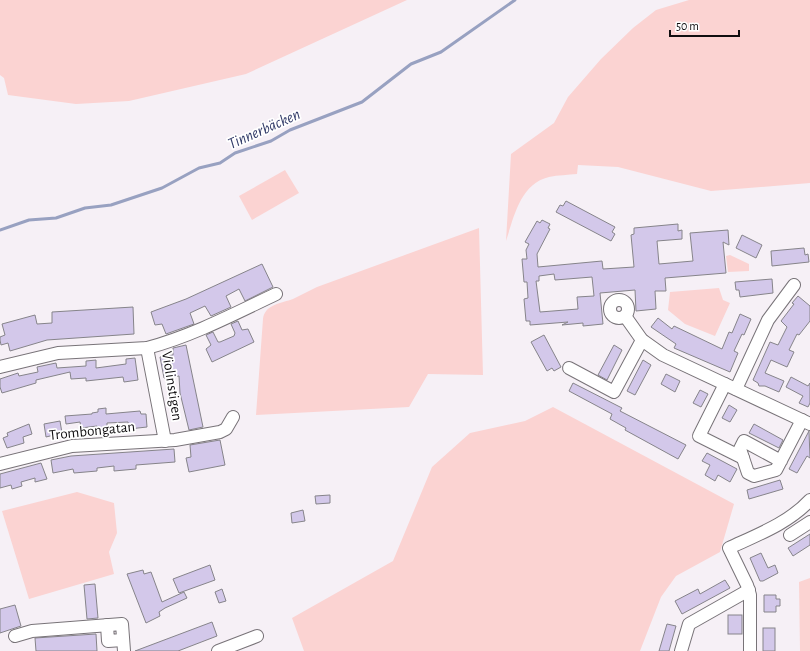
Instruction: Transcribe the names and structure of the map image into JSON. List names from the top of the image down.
{
  "streets": {
    "street": ["Violinstigen", "Trombongatan"]
  },
  "crossings": [
    ["Violinstigen", "Trombongatan"]
  ],
  "water": ["Tinnerbäcken"],
  "scale_bar": "50 m"
}
